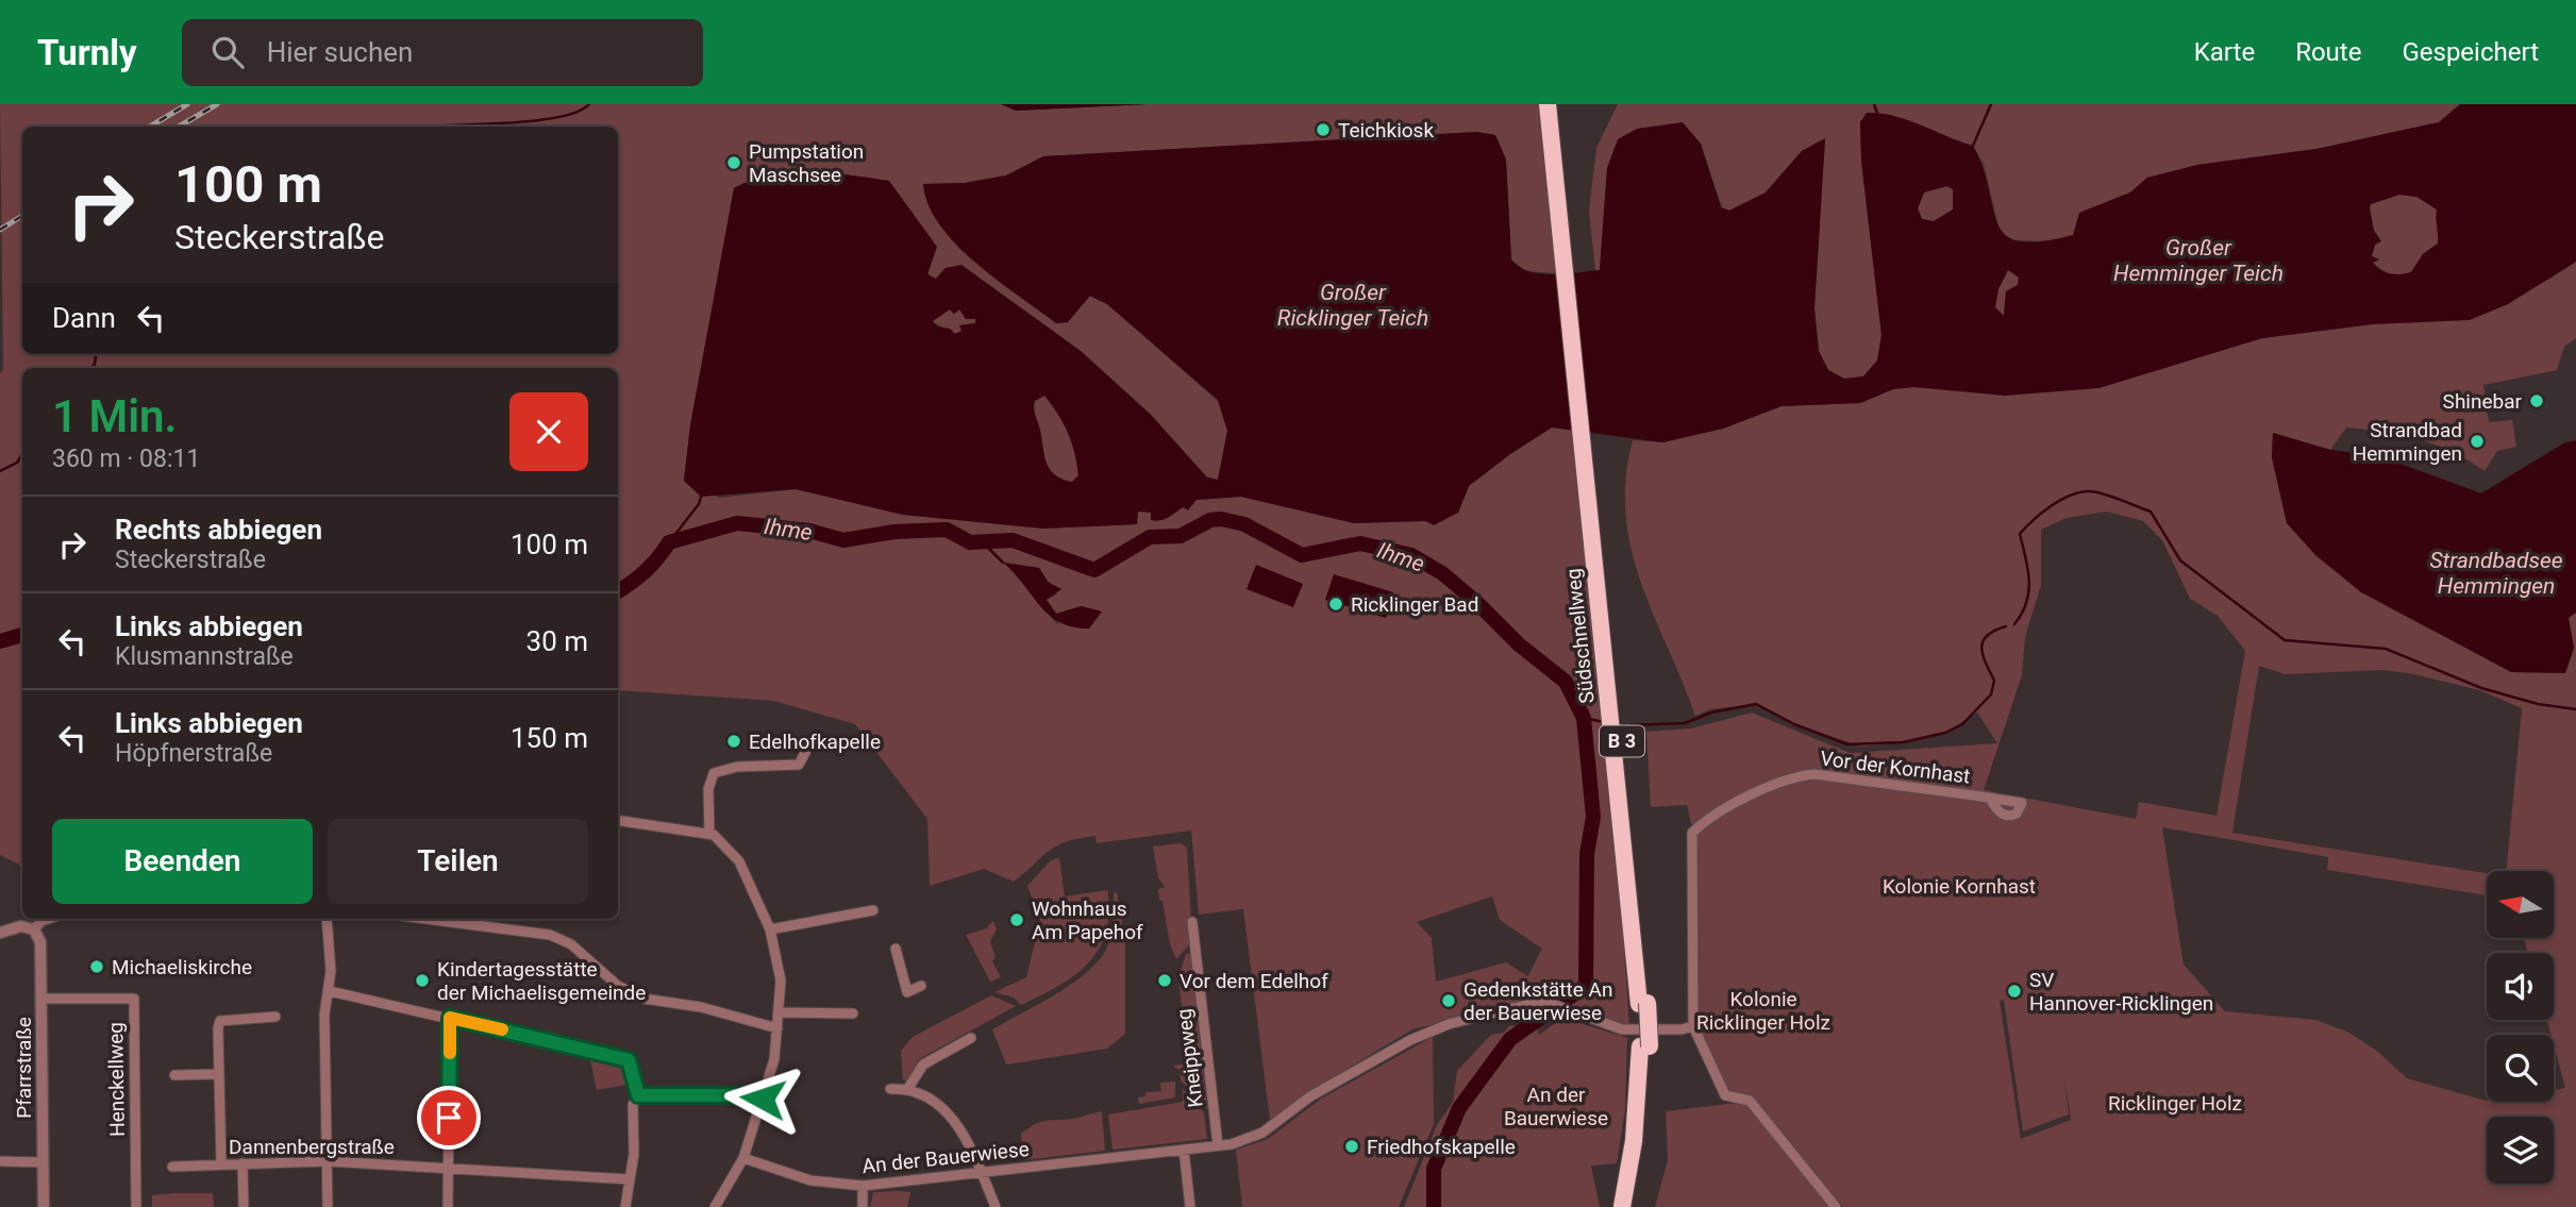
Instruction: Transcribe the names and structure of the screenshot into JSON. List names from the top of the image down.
{
  "streets": {
    "highway": ["Südschnellweg", "B 3"],
    "street": [
      "Vor der Kornhast",
      "Kneippweg",
      "Pfarrstraße",
      "Henckellweg",
      "Dannenbergstraße",
      "An der Bauerwiese"
    ]
  },
  "crossings": [
    ["Vor der Kornhast", "An der Bauerwiese"],
    ["Kneippweg", "An der Bauerwiese"],
    ["Pfarrstraße", "Henckellweg"]
  ],
  "water": [
    "Großer Hemminger Teich",
    "Großer Ricklinger Teich",
    "Ihme",
    "Strandbadsee Hemmingen"
  ],
  "parks": [
    "Kolonie Kornhast",
    "Kolonie Ricklinger Holz",
    "An der Bauerwiese",
    "Ricklinger Holz"
  ],
  "places": [
    "Teichkiosk",
    "Pumpstation Maschsee",
    "Shinebar",
    "Strandbad Hemmingen",
    "Ricklinger Bad",
    "Edelhofkapelle",
    "Wohnhaus Am Papehof",
    "Michaeliskirche",
    "Kindertagesstätte der Michaelisgemeinde",
    "Vor dem Edelhof",
    "SV Hannover-Ricklingen",
    "Gedenkstätte An der Bauerwiese",
    "Friedhofskapelle"
  ],
  "north": "left",
  "page": {
    "header": "Turnly",
    "search": "Hier suchen",
    "nav": ["Karte", "Route", "Gespeichert"],
    "turn": ["100 m", "Steckerstraße"],
    "then": "Dann",
    "heading": ["1 Min.", "360 m · 08:11"],
    "list": [
      {
        "name": "Rechts abbiegen",
        "note": "Steckerstraße",
        "value": "100 m"
      },
      {
        "name": "Links abbiegen",
        "note": "Klusmannstraße",
        "value": "30 m"
      },
      {
        "name": "Links abbiegen",
        "note": "Höpfnerstraße",
        "value": "150 m"
      }
    ],
    "buttons": ["Beenden", "Teilen"]
  }
}
